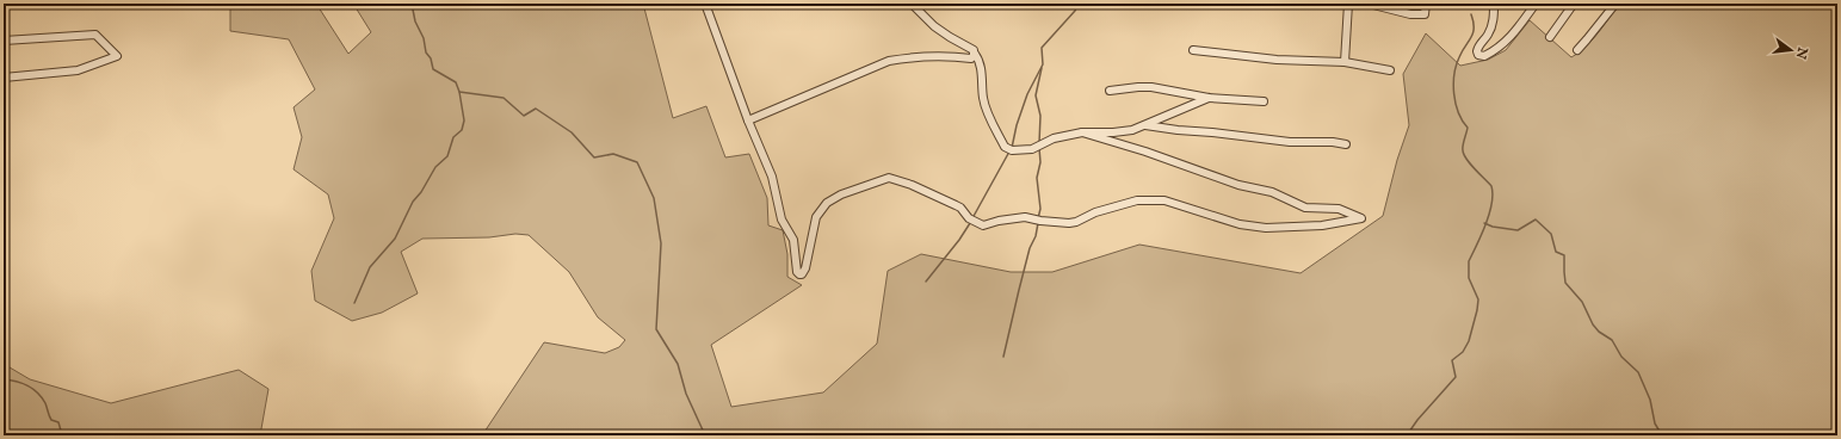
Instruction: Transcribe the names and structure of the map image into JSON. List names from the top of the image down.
{
  "north": "right"
}
